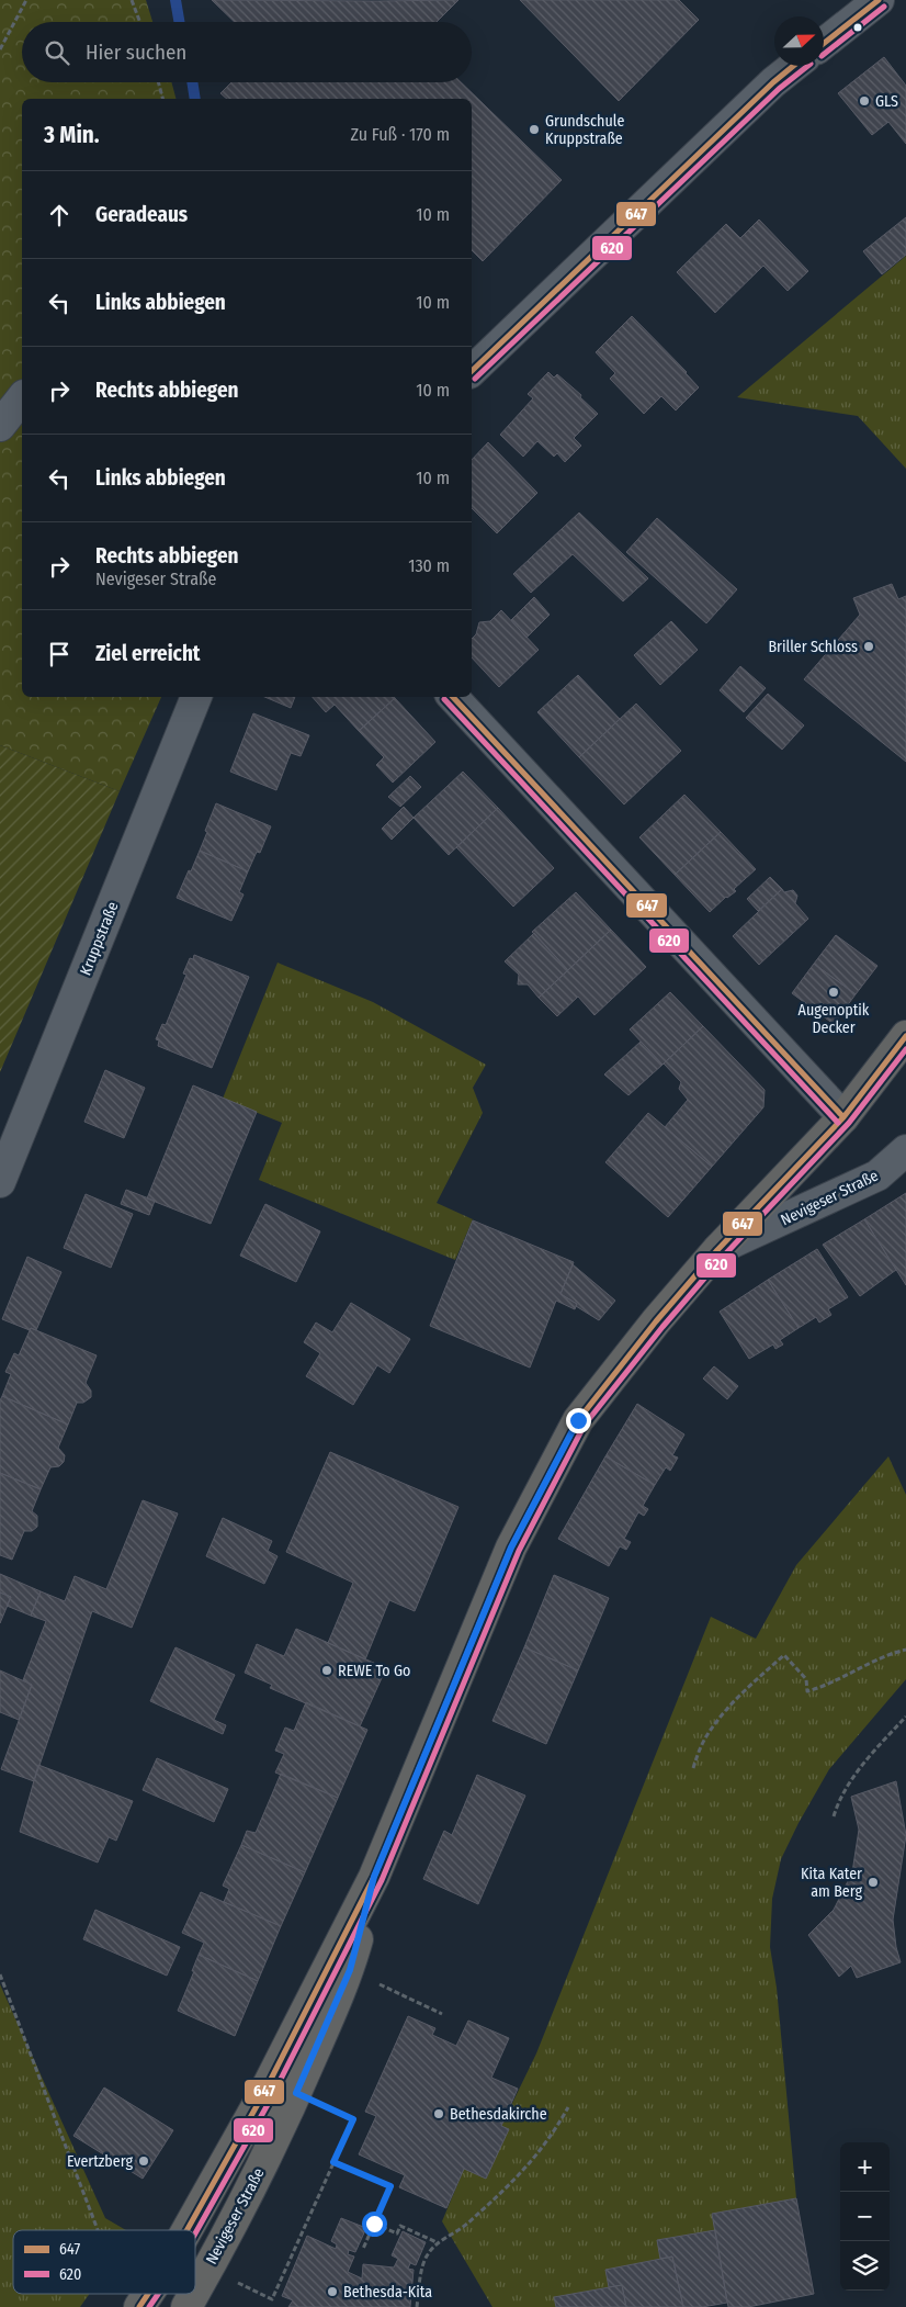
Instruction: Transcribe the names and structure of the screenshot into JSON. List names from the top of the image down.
{
  "streets": {
    "main road": ["Nevigeser Straße"],
    "street": ["Kruppstraße"]
  },
  "places": [
    "GLS",
    "Grundschule Kruppstraße",
    "Briller Schloss",
    "Augenoptik Decker",
    "REWE To Go",
    "Kita Kater am Berg",
    "Bethesdakirche",
    "Evertzberg",
    "Bethesda-Kita"
  ],
  "lines": ["transit line 647", "transit line 620"],
  "legend": ["647", "620"],
  "north": "right",
  "page": {
    "search": "Hier suchen",
    "heading": ["3 Min.", "Zu Fuß · 170 m"],
    "list": [
      ["Geradeaus", "10 m"],
      ["Links abbiegen", "10 m"],
      ["Rechts abbiegen", "10 m"],
      ["Links abbiegen", "10 m"],
      ["Rechts abbiegen", "Nevigeser Straße", "130 m"],
      "Ziel erreicht"
    ],
    "map_buttons": ["+", "−"]
  }
}
